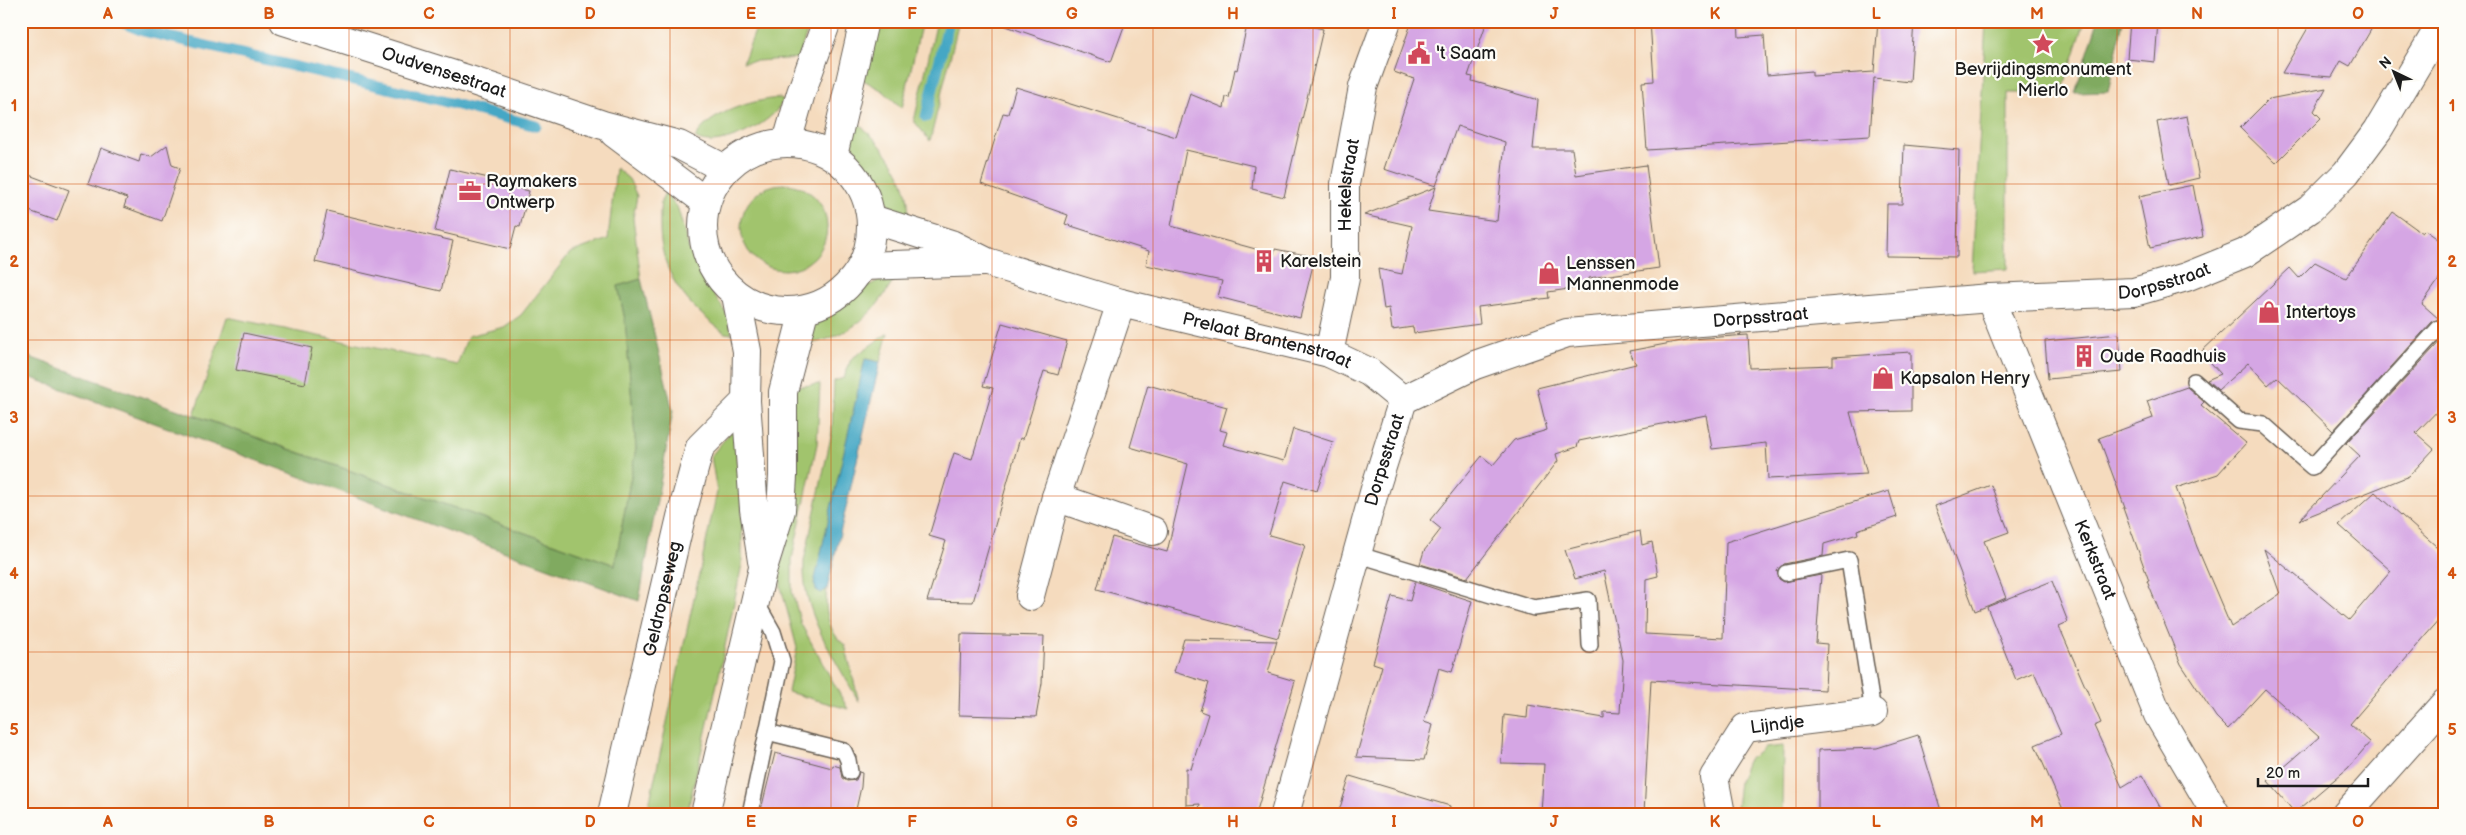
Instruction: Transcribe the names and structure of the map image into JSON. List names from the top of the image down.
{
  "streets": {
    "street": [
      "Oudvensestraat",
      "Hekelstraat",
      "Dorpsstraat",
      "Prelaat Brantenstraat",
      "Kerkstraat",
      "Geldropseweg",
      "Lijndje"
    ]
  },
  "crossings": [
    ["Oudvensestraat", "Prelaat Brantenstraat"],
    ["Hekelstraat", "Prelaat Brantenstraat"],
    ["Dorpsstraat", "Prelaat Brantenstraat"],
    ["Dorpsstraat", "Kerkstraat"]
  ],
  "places": {
    "place": ["Bevrijdingsmonument Mierlo"],
    "public building": ["'t Saam"],
    "office": ["Raymakers Ontwerp"],
    "building": ["Karelstein", "Oude Raadhuis"],
    "shop": ["Lenssen Mannenmode", "Intertoys", "Kapsalon Henry"]
  },
  "scale_bar": "20 m",
  "north": "top left",
  "grid": {
    "columns": [
      "A",
      "B",
      "C",
      "D",
      "E",
      "F",
      "G",
      "H",
      "I",
      "J",
      "K",
      "L",
      "M",
      "N",
      "O"
    ],
    "rows": [
      "1",
      "2",
      "3",
      "4",
      "5"
    ]
  }
}
